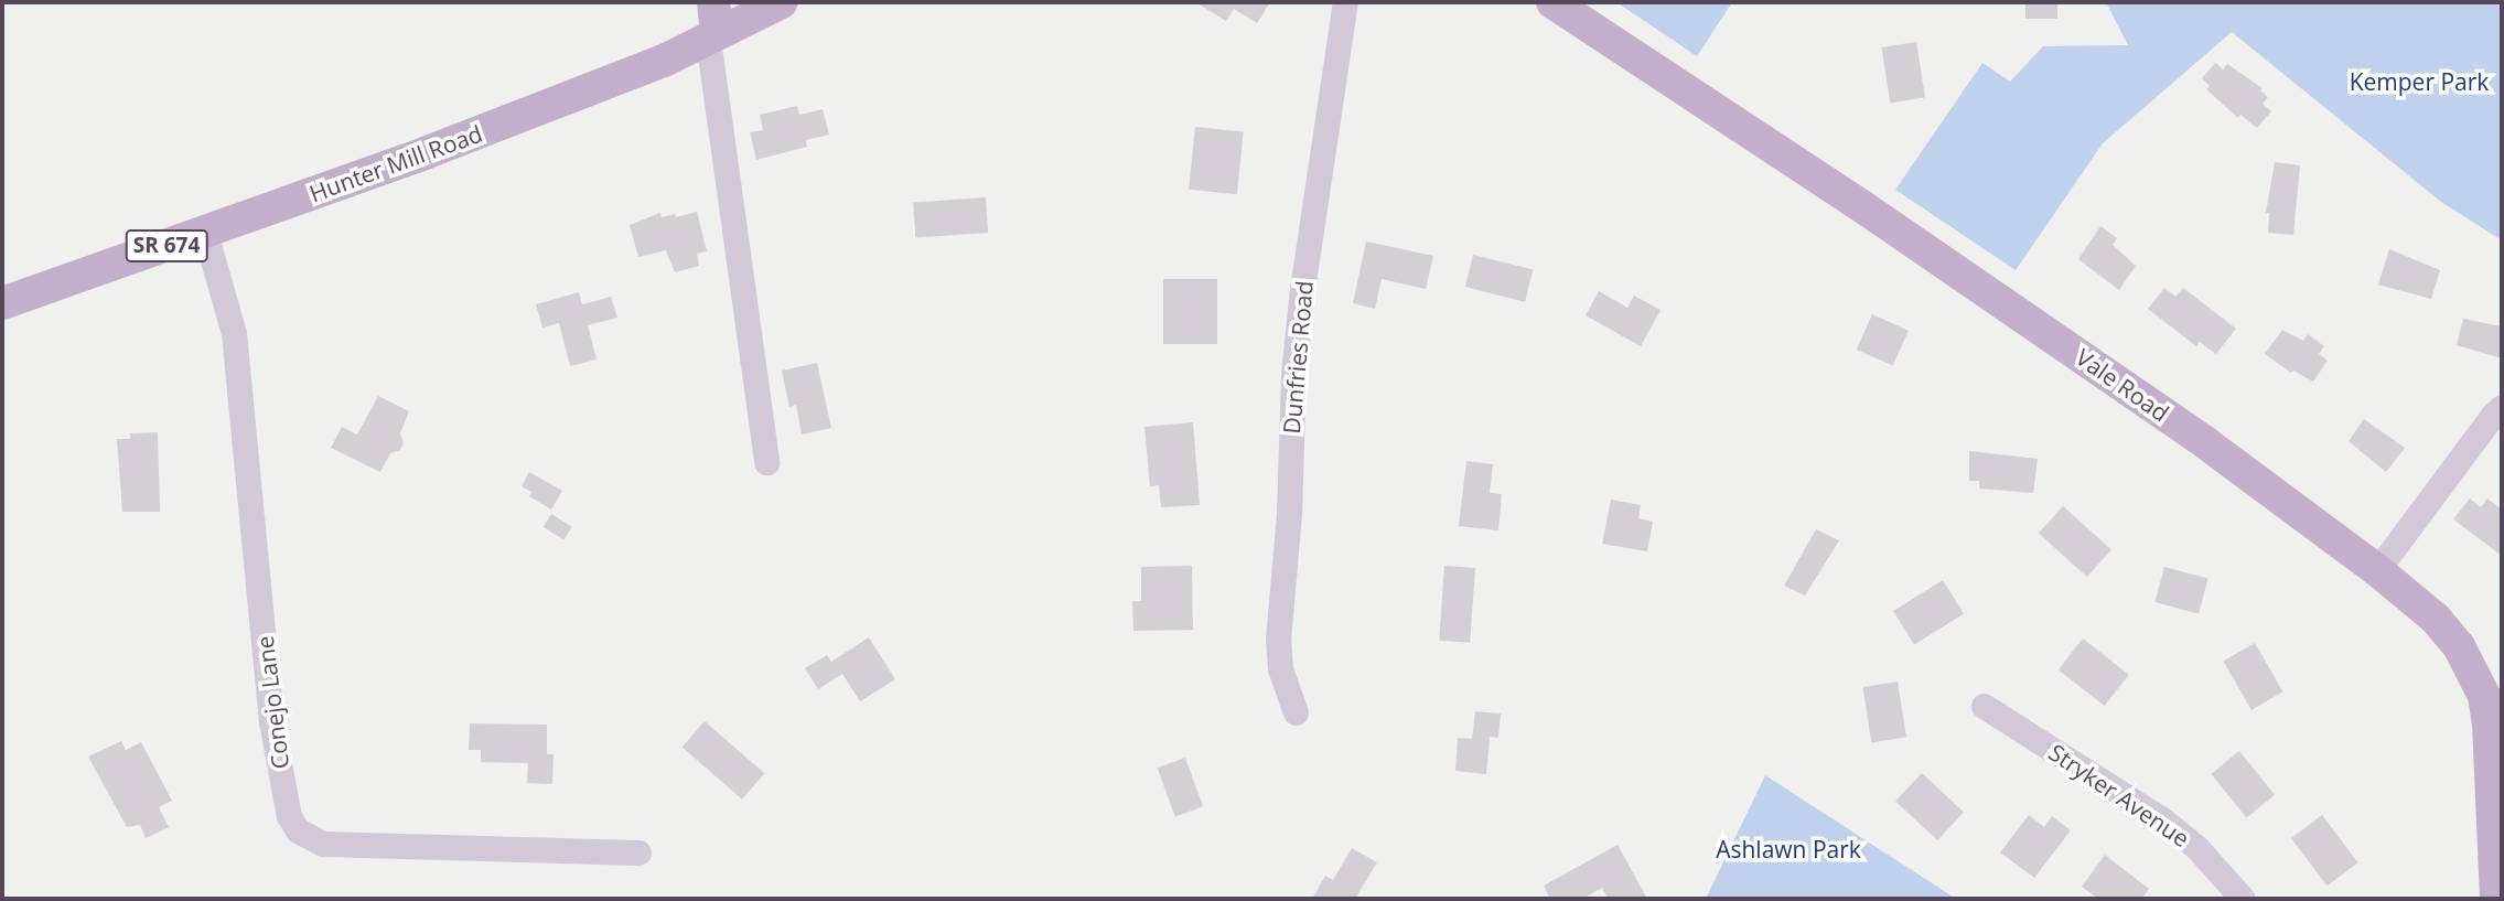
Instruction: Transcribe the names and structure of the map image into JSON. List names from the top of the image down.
{
  "streets": {
    "main road": ["Hunter Mill Road", "SR 674", "Vale Road"],
    "street": ["Dunfries Road", "Conejo Lane", "Stryker Avenue"]
  },
  "crossings": [
    ["Hunter Mill Road", "Conejo Lane"]
  ],
  "parks": ["Kemper Park", "Ashlawn Park"]
}
